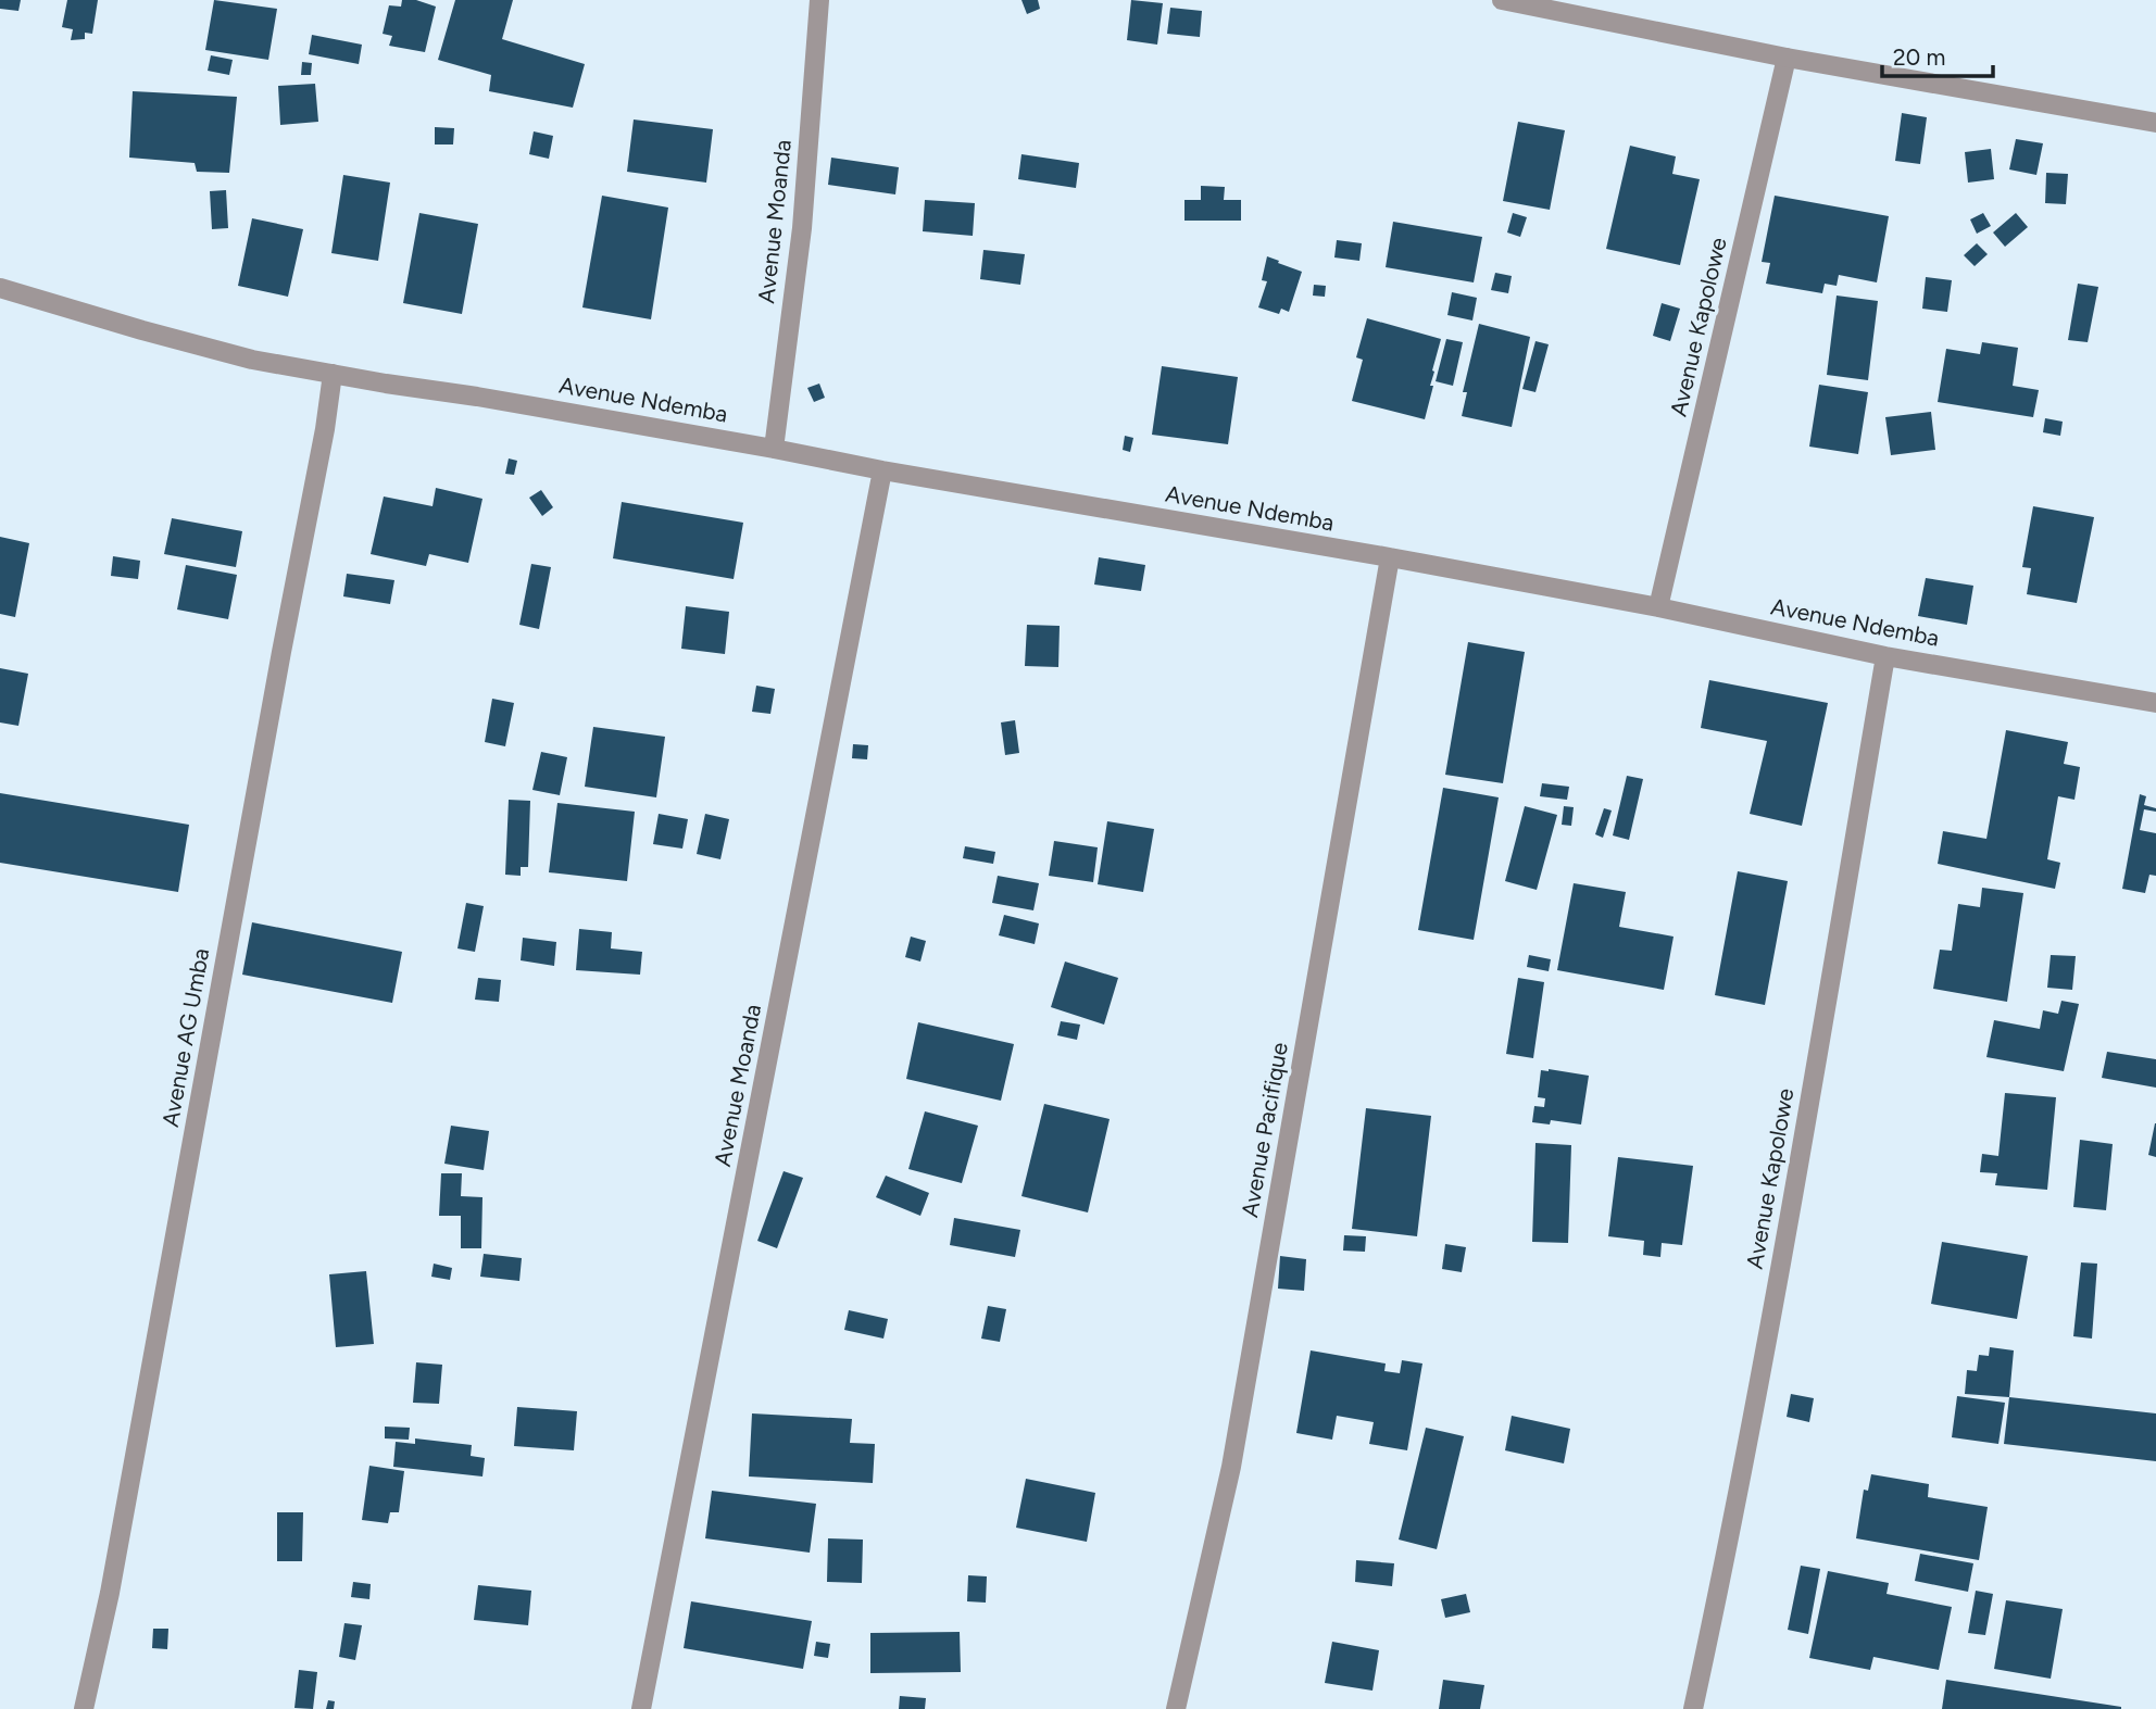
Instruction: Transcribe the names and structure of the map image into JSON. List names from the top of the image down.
{
  "streets": {
    "street": [
      "Avenue Moanda",
      "Avenue Kapolowe",
      "Avenue Ndemba",
      "Avenue AG Umba",
      "Avenue Pacifique"
    ]
  },
  "crossings": [
    ["Avenue Moanda", "Avenue Ndemba"],
    ["Avenue Kapolowe", "Avenue Ndemba"],
    ["Avenue Ndemba", "Avenue AG Umba"],
    ["Avenue Ndemba", "Avenue Pacifique"]
  ],
  "scale_bar": "20 m"
}
